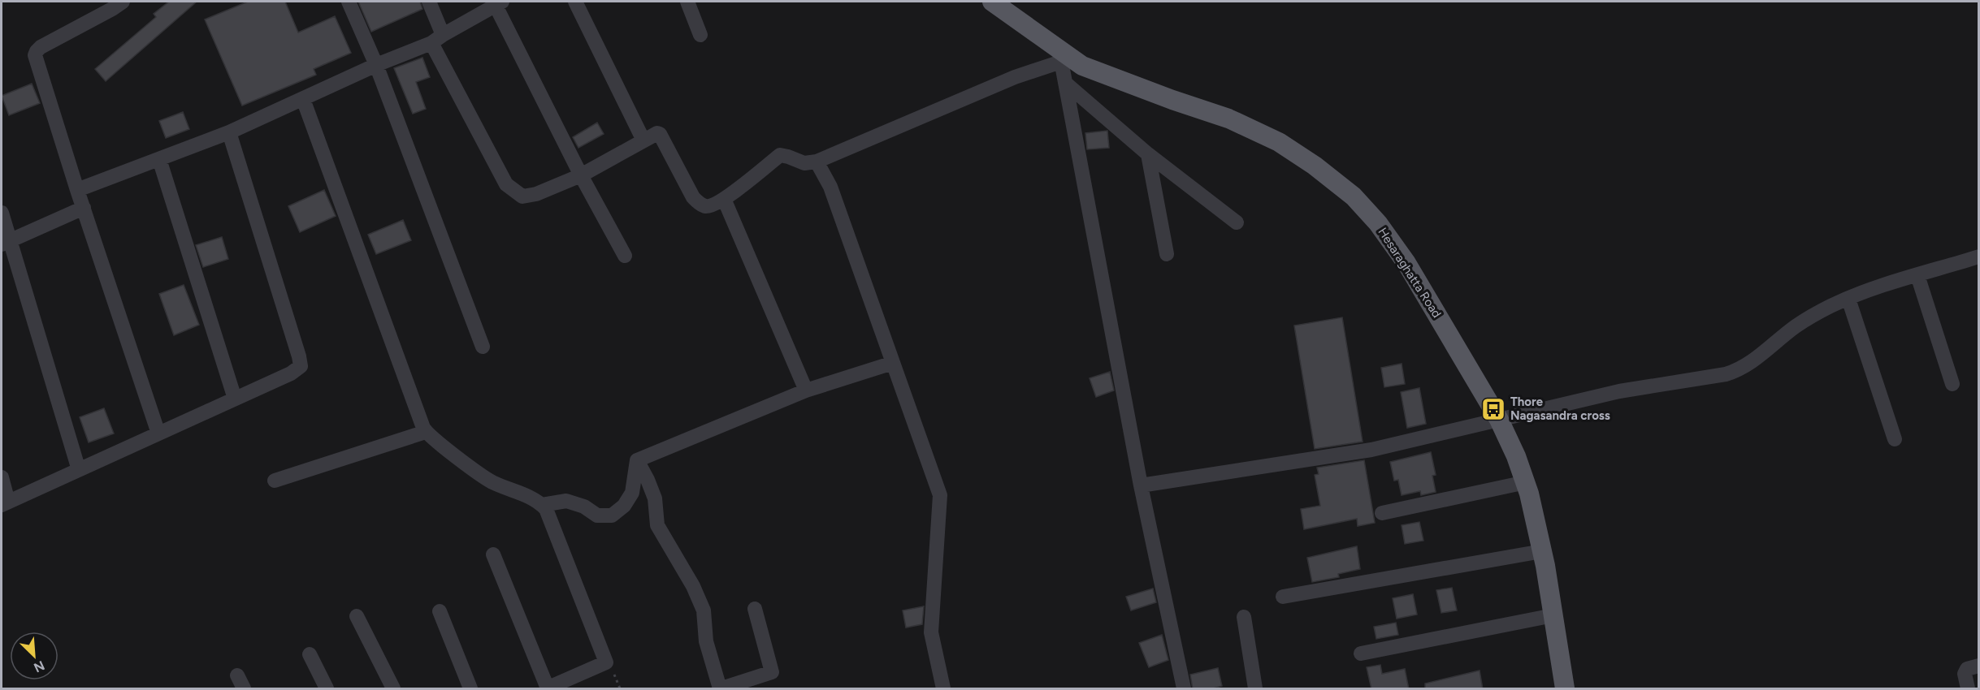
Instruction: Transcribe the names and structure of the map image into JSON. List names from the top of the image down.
{
  "streets": {
    "main road": ["Hesaraghatta Road"]
  },
  "places": {
    "bus stop": ["Thore Nagasandra cross"]
  },
  "north": "bottom right"
}
